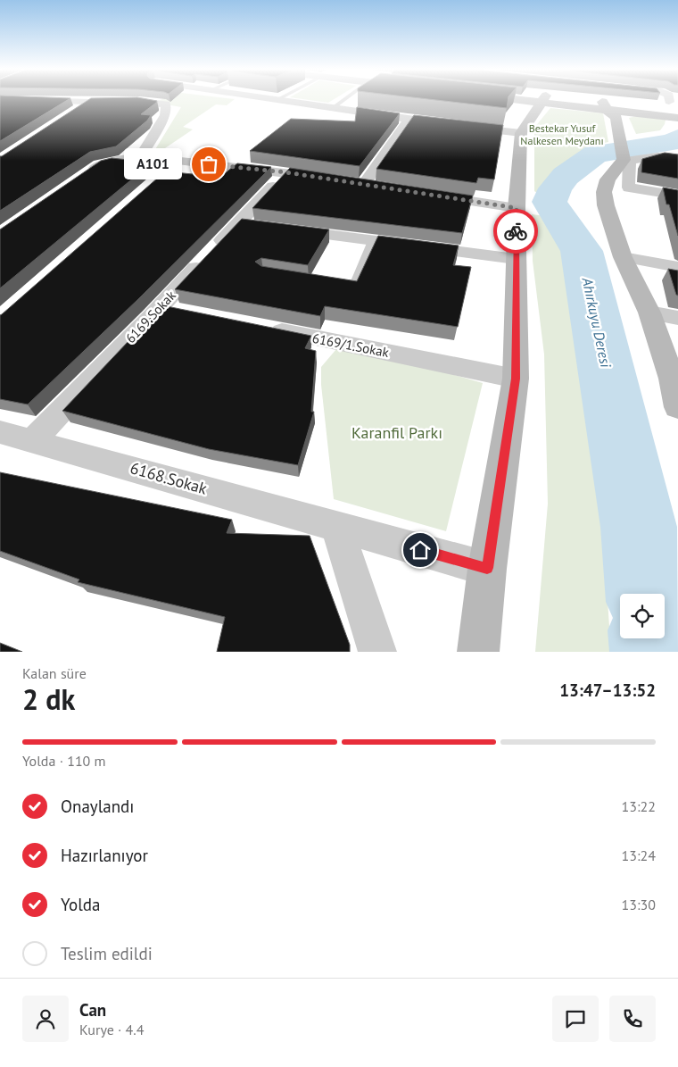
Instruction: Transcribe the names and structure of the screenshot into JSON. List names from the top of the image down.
{
  "streets": {
    "street": ["6169.Sokak", "6169/1.Sokak", "6168.Sokak"]
  },
  "crossings": [
    ["6169.Sokak", "6168.Sokak"]
  ],
  "water": ["Ahırkuyu Deresi"],
  "parks": ["Bestekar Yusuf Nalkesen Meydanı", "Karanfil Parkı"],
  "places": ["A101"],
  "page": {
    "bubble": "A101",
    "heading": ["2 dk", "Kalan süre", "13:47–13:52"],
    "panel": ["Can", "Kurye · 4.4"],
    "bar": "Yolda · 110 m",
    "list": [
      ["Onaylandı", "13:22"],
      ["Hazırlanıyor", "13:24"],
      ["Yolda", "13:30"],
      "Teslim edildi"
    ]
  }
}
